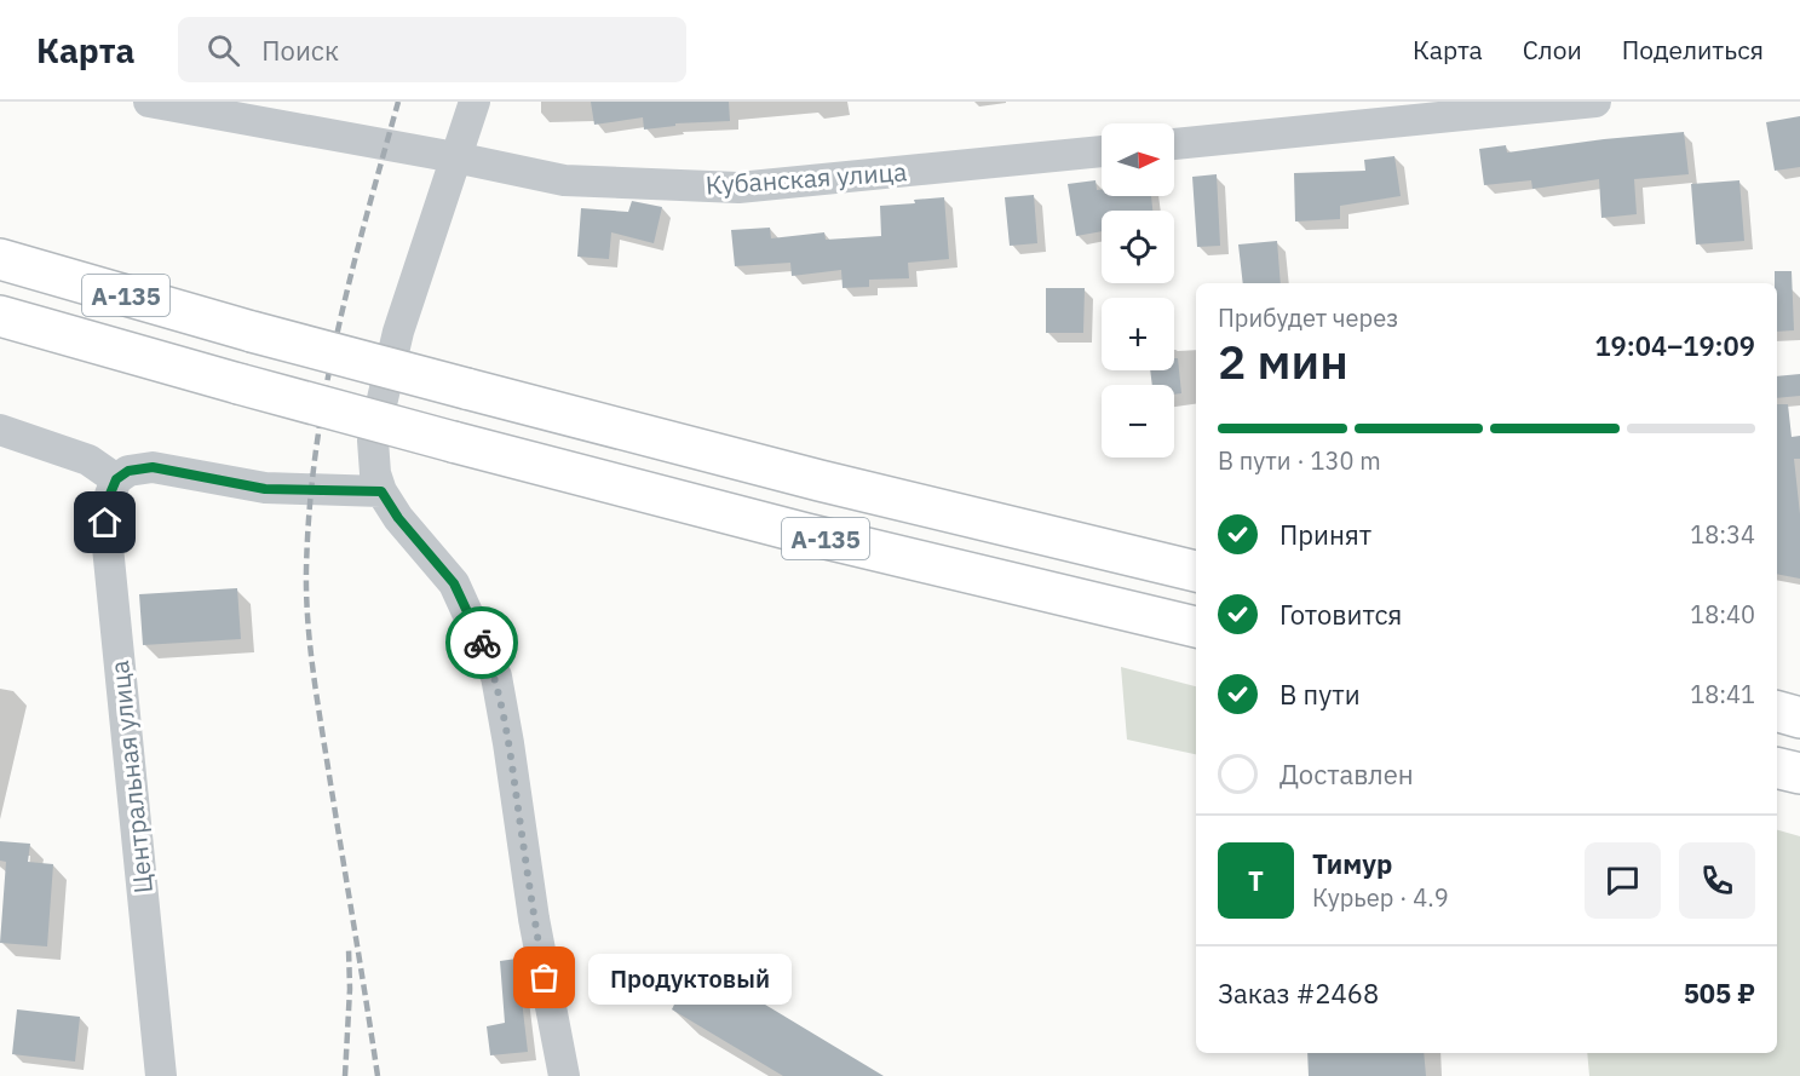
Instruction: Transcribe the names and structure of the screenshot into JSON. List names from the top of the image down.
{
  "streets": {
    "highway": ["А-135"],
    "street": ["Кубанская улица", "Центральная улица"]
  },
  "places": ["Продуктовый"],
  "north": "right",
  "page": {
    "header": "Карта",
    "search": "Поиск",
    "nav": ["Карта", "Слои", "Поделиться"],
    "map_buttons": ["+", "−"],
    "heading": ["2 мин", "Прибудет через", "19:04–19:09"],
    "panel": [
      "Тимур",
      "Курьер · 4.9",
      "Заказ #2468",
      "505 ₽"
    ],
    "bar": "В пути · 130 m",
    "list": [
      ["Принят", "18:34"],
      ["Готовится", "18:40"],
      ["В пути", "18:41"],
      "Доставлен"
    ],
    "round": "Т",
    "bubble": "Продуктовый"
  }
}
